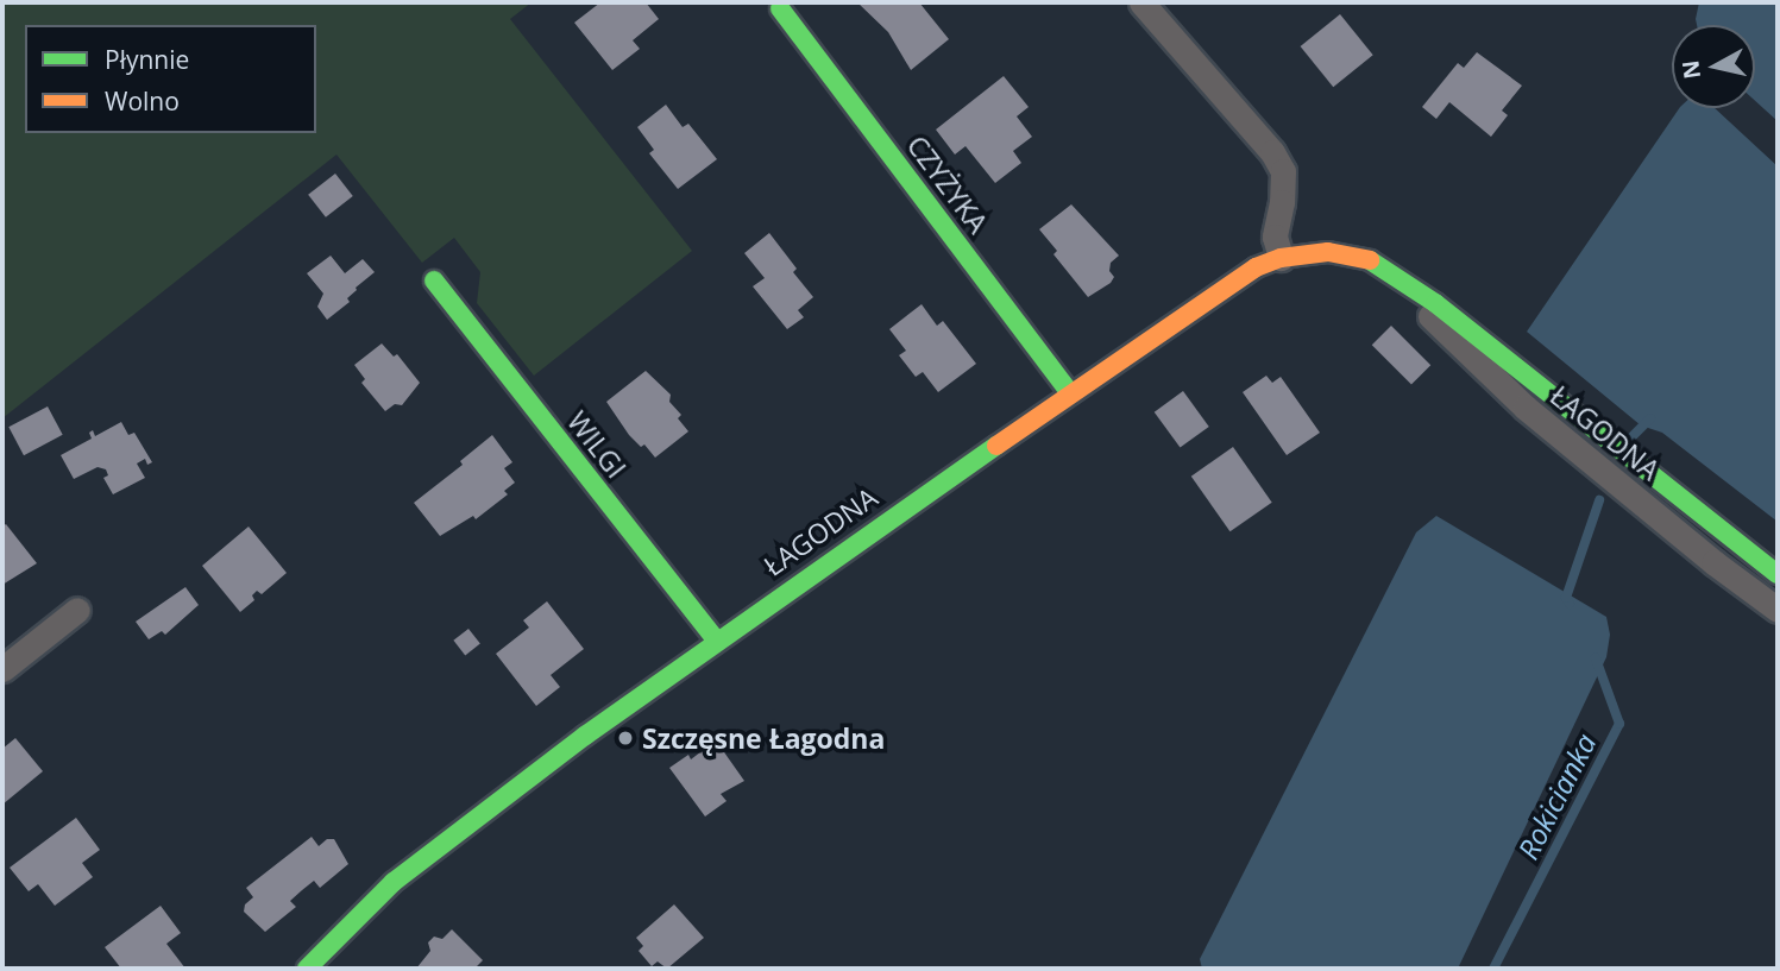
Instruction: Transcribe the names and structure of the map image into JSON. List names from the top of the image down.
{
  "streets": {
    "street": ["CZYŻYKA", "ŁAGODNA", "WILGI"]
  },
  "crossings": [
    ["CZYŻYKA", "ŁAGODNA"],
    ["ŁAGODNA", "WILGI"]
  ],
  "water": ["Rokicianka"],
  "places": ["Szczęsne Łagodna"],
  "legend": ["Płynnie", "Wolno"],
  "north": "left"
}
